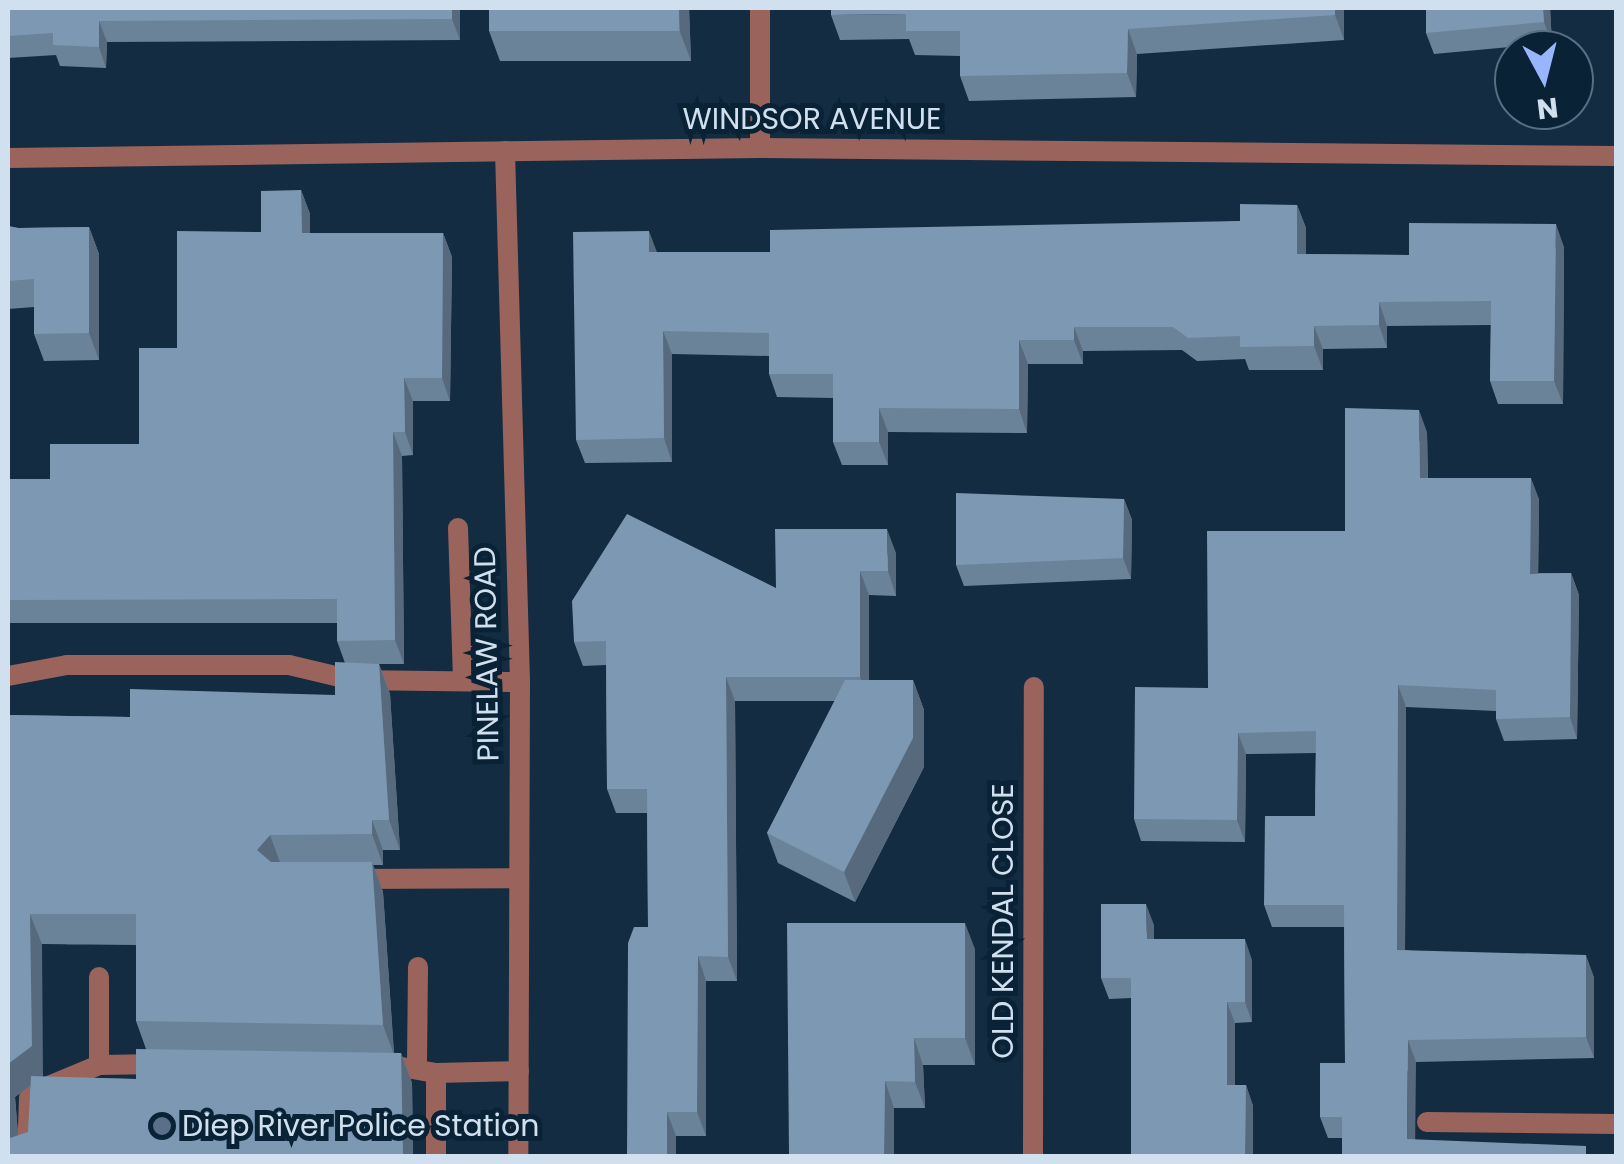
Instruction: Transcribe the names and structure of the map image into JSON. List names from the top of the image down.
{
  "streets": {
    "street": ["WINDSOR AVENUE", "PINELAW ROAD", "OLD KENDAL CLOSE"]
  },
  "crossings": [
    ["WINDSOR AVENUE", "PINELAW ROAD"]
  ],
  "places": ["Diep River Police Station"],
  "north": "bottom"
}
